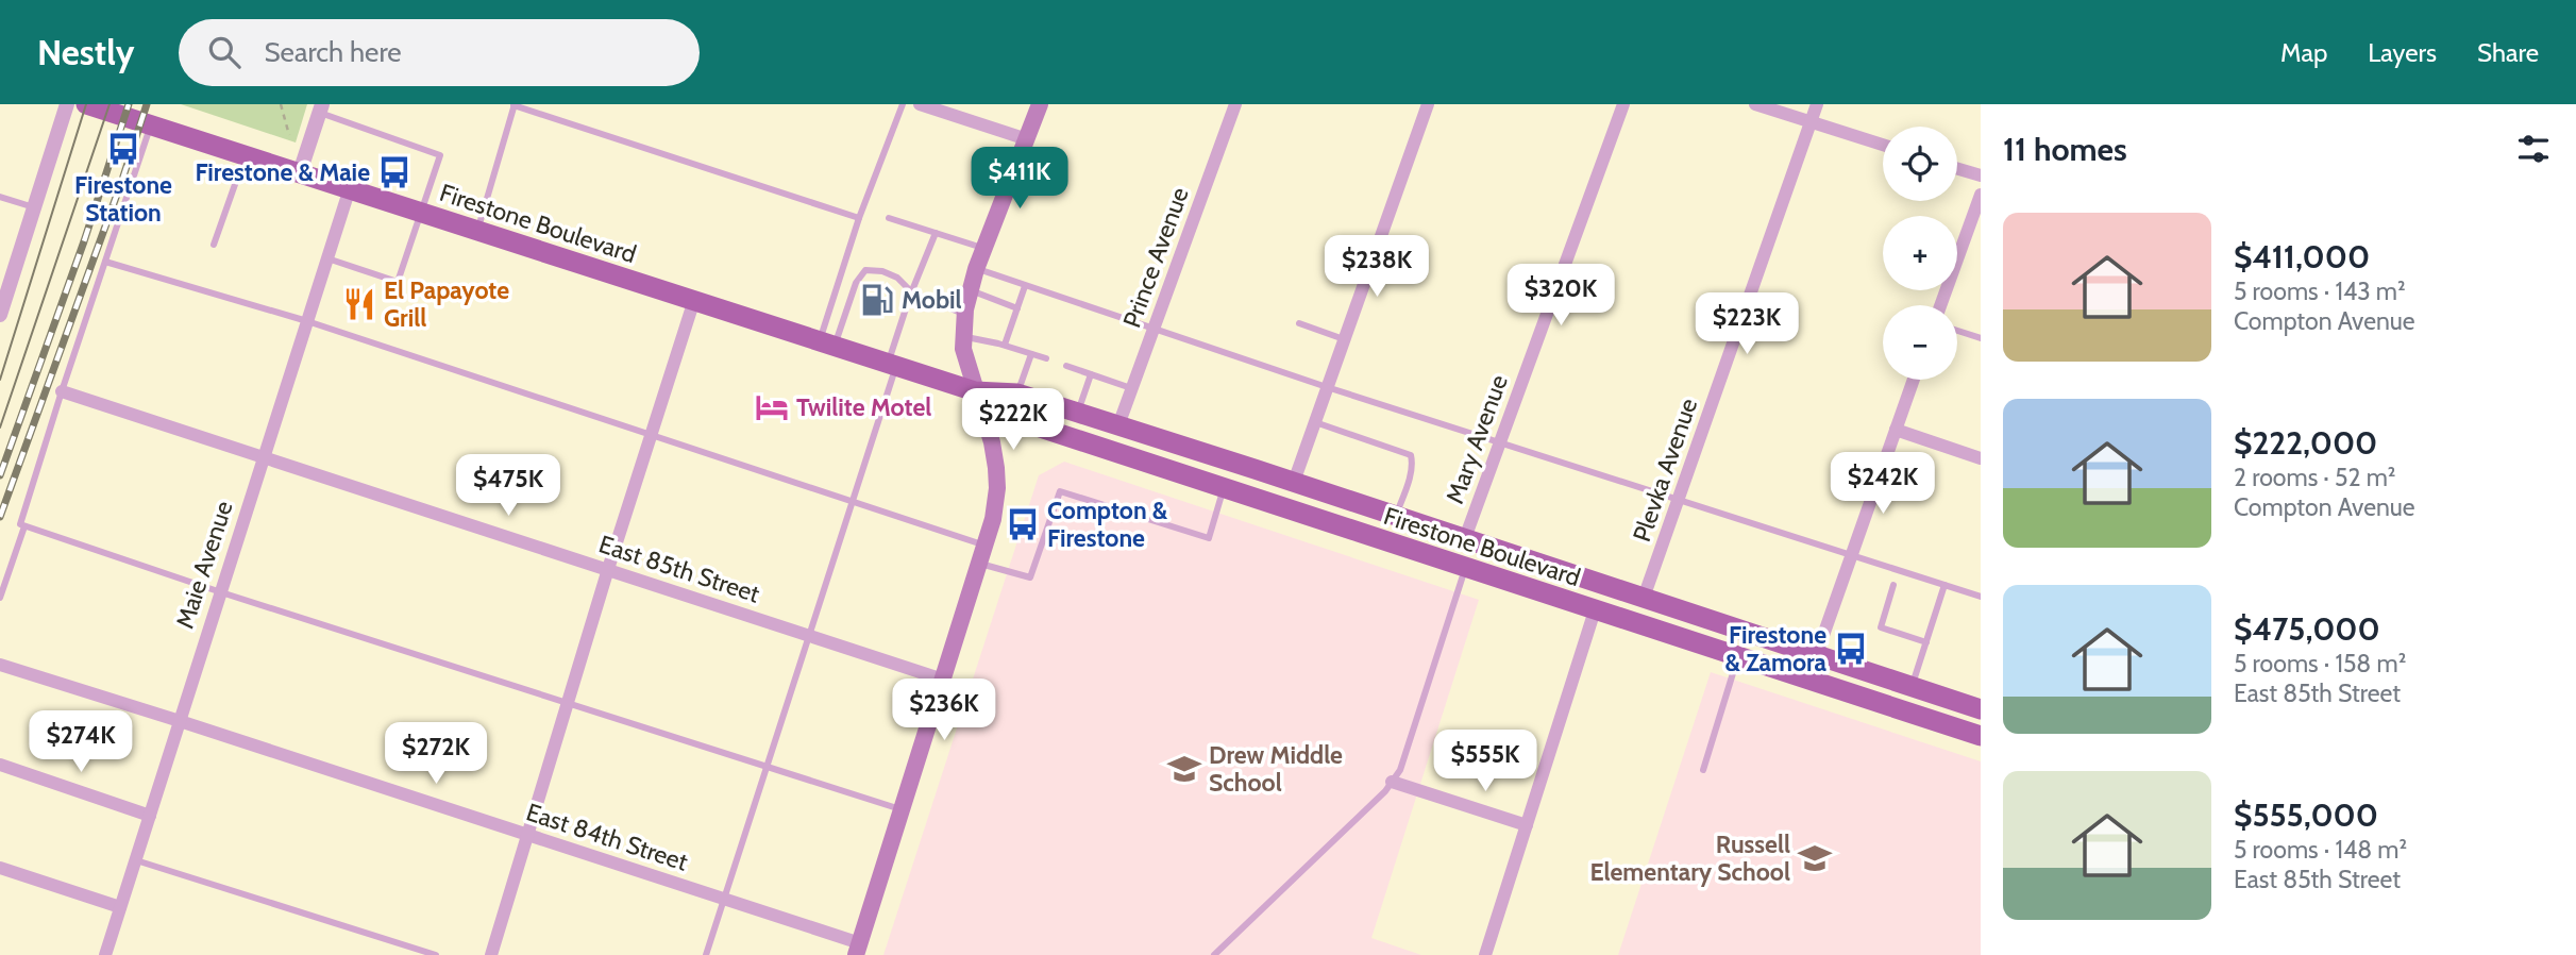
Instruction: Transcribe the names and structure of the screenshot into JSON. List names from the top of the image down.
{
  "streets": {
    "main road": ["Firestone Boulevard"],
    "street": [
      "Prince Avenue",
      "Mary Avenue",
      "Plevka Avenue",
      "Maie Avenue",
      "East 85th Street",
      "East 84th Street"
    ]
  },
  "crossings": [
    ["Firestone Boulevard", "Prince Avenue"],
    ["Firestone Boulevard", "Mary Avenue"],
    ["Firestone Boulevard", "Plevka Avenue"],
    ["Firestone Boulevard", "Maie Avenue"],
    ["Maie Avenue", "East 85th Street"],
    ["Maie Avenue", "East 84th Street"]
  ],
  "places": {
    "bus stop": [
      "Firestone Station",
      "Firestone & Maie",
      "Compton & Firestone",
      "Firestone & Zamora"
    ],
    "fuel station": ["Mobil"],
    "restaurant": ["El Papayote Grill"],
    "hotel": ["Twilite Motel"],
    "school or university": ["Drew Middle School", "Russell Elementary School"]
  },
  "page": {
    "header": "Nestly",
    "search": "Search here",
    "nav": ["Map", "Layers", "Share"],
    "heading": "11 homes",
    "map_buttons": ["+", "−"],
    "price": [
      "$411K",
      "$238K",
      "$320K",
      "$223K",
      "$222K",
      "$242K",
      "$475K",
      "$236K",
      "$274K",
      "$272K",
      "$555K"
    ],
    "list": [
      {
        "name": "$411,000",
        "note": "5 rooms · 143 m² · Compton Avenue"
      },
      {
        "name": "$222,000",
        "note": "2 rooms · 52 m² · Compton Avenue"
      },
      {
        "name": "$475,000",
        "note": "5 rooms · 158 m² · East 85th Street"
      },
      {
        "name": "$555,000",
        "note": "5 rooms · 148 m² · East 85th Street"
      }
    ]
  }
}
